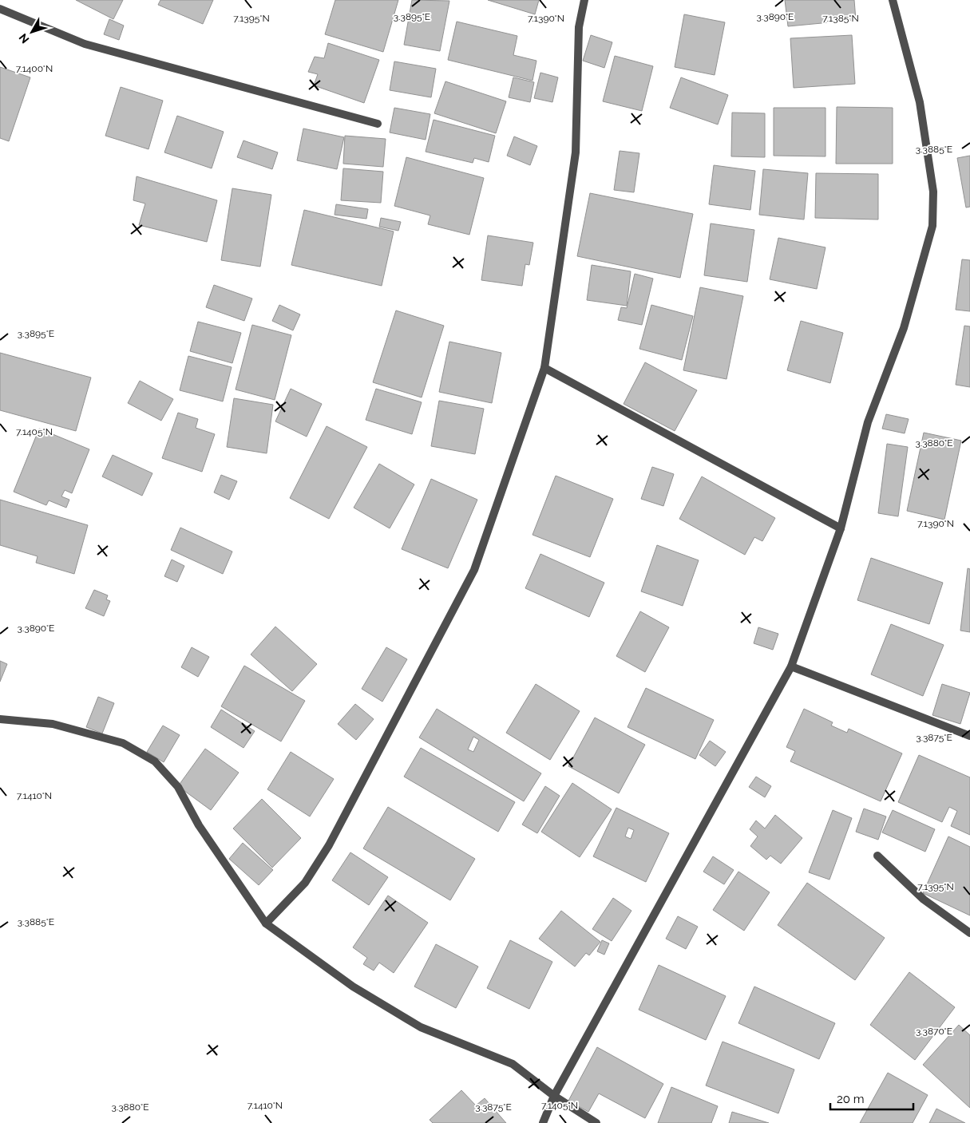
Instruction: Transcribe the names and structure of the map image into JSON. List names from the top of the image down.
{
  "scale_bar": "20 m",
  "north": "bottom left",
  "coordinates": [
    "3.3895°E",
    "3.3890°E",
    "7.1385°N",
    "7.1395°N",
    "7.1390°N",
    "7.1400°N",
    "3.3885°E",
    "7.1405°N",
    "3.3880°E",
    "3.3875°E",
    "7.1410°N",
    "3.3870°E"
  ]
}
